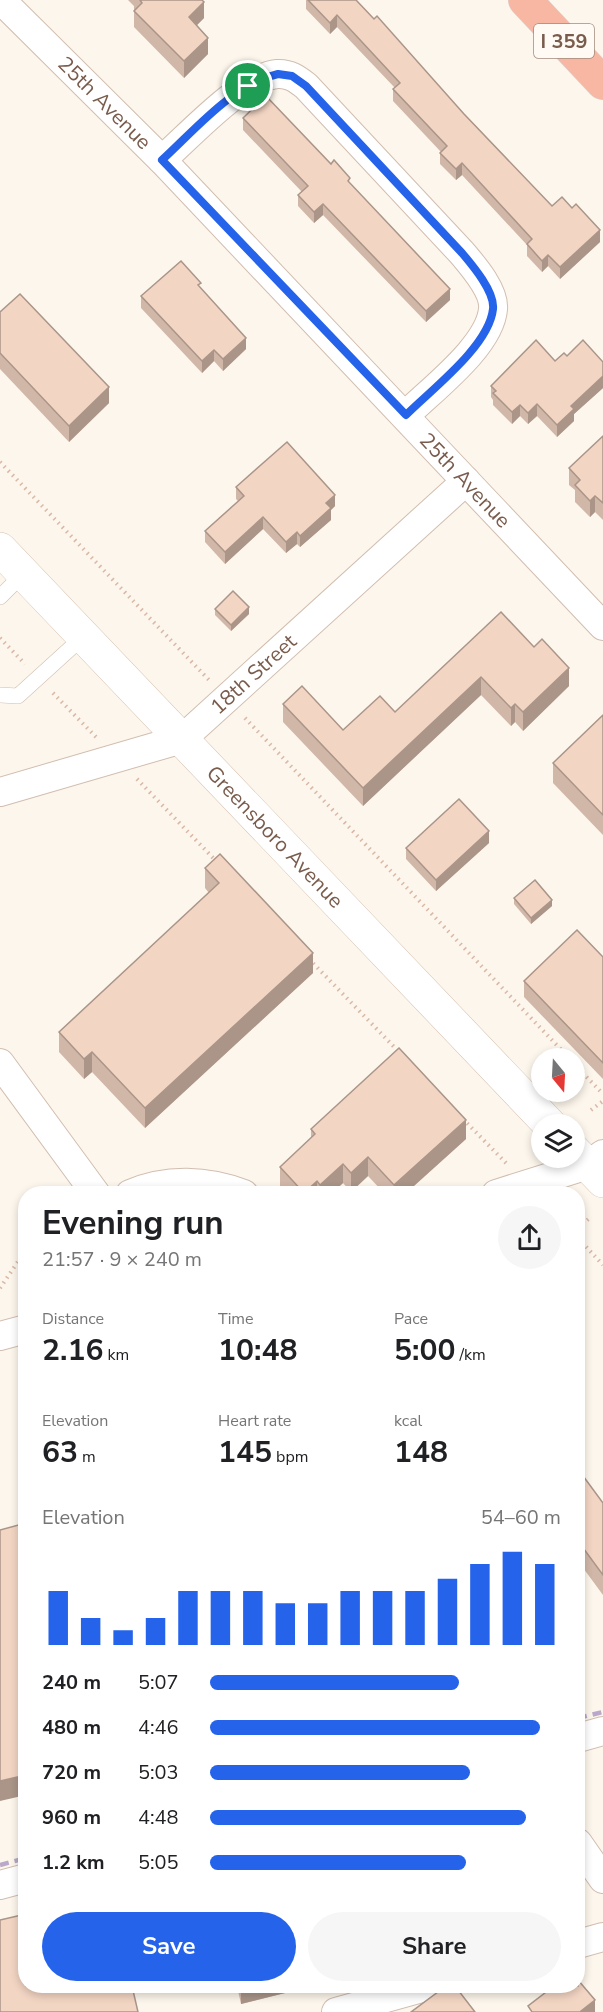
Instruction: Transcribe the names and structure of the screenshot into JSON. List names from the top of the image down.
{
  "streets": {
    "highway": ["I 359"],
    "main road": ["Greensboro Avenue"],
    "street": ["25th Avenue", "18th Street"]
  },
  "crossings": [
    ["25th Avenue", "18th Street"],
    ["18th Street", "Greensboro Avenue"]
  ],
  "north": "bottom",
  "page": {
    "heading": ["Evening run", "21:57 · 9 × 240 m"],
    "stats": [
      ["Distance", "2.16 km"],
      ["Time", "10:48"],
      ["Pace", "5:00 /km"],
      ["Elevation", "63 m"],
      ["Heart rate", "145 bpm"],
      ["kcal", "148"]
    ],
    "chart": ["Elevation", "54–60 m"],
    "list": [
      {
        "name": "240 m",
        "note": "5:07"
      },
      {
        "name": "480 m",
        "note": "4:46"
      },
      {
        "name": "720 m",
        "note": "5:03"
      },
      {
        "name": "960 m",
        "note": "4:48"
      },
      {
        "name": "1.2 km",
        "note": "5:05"
      }
    ],
    "buttons": ["Save", "Share"]
  }
}
